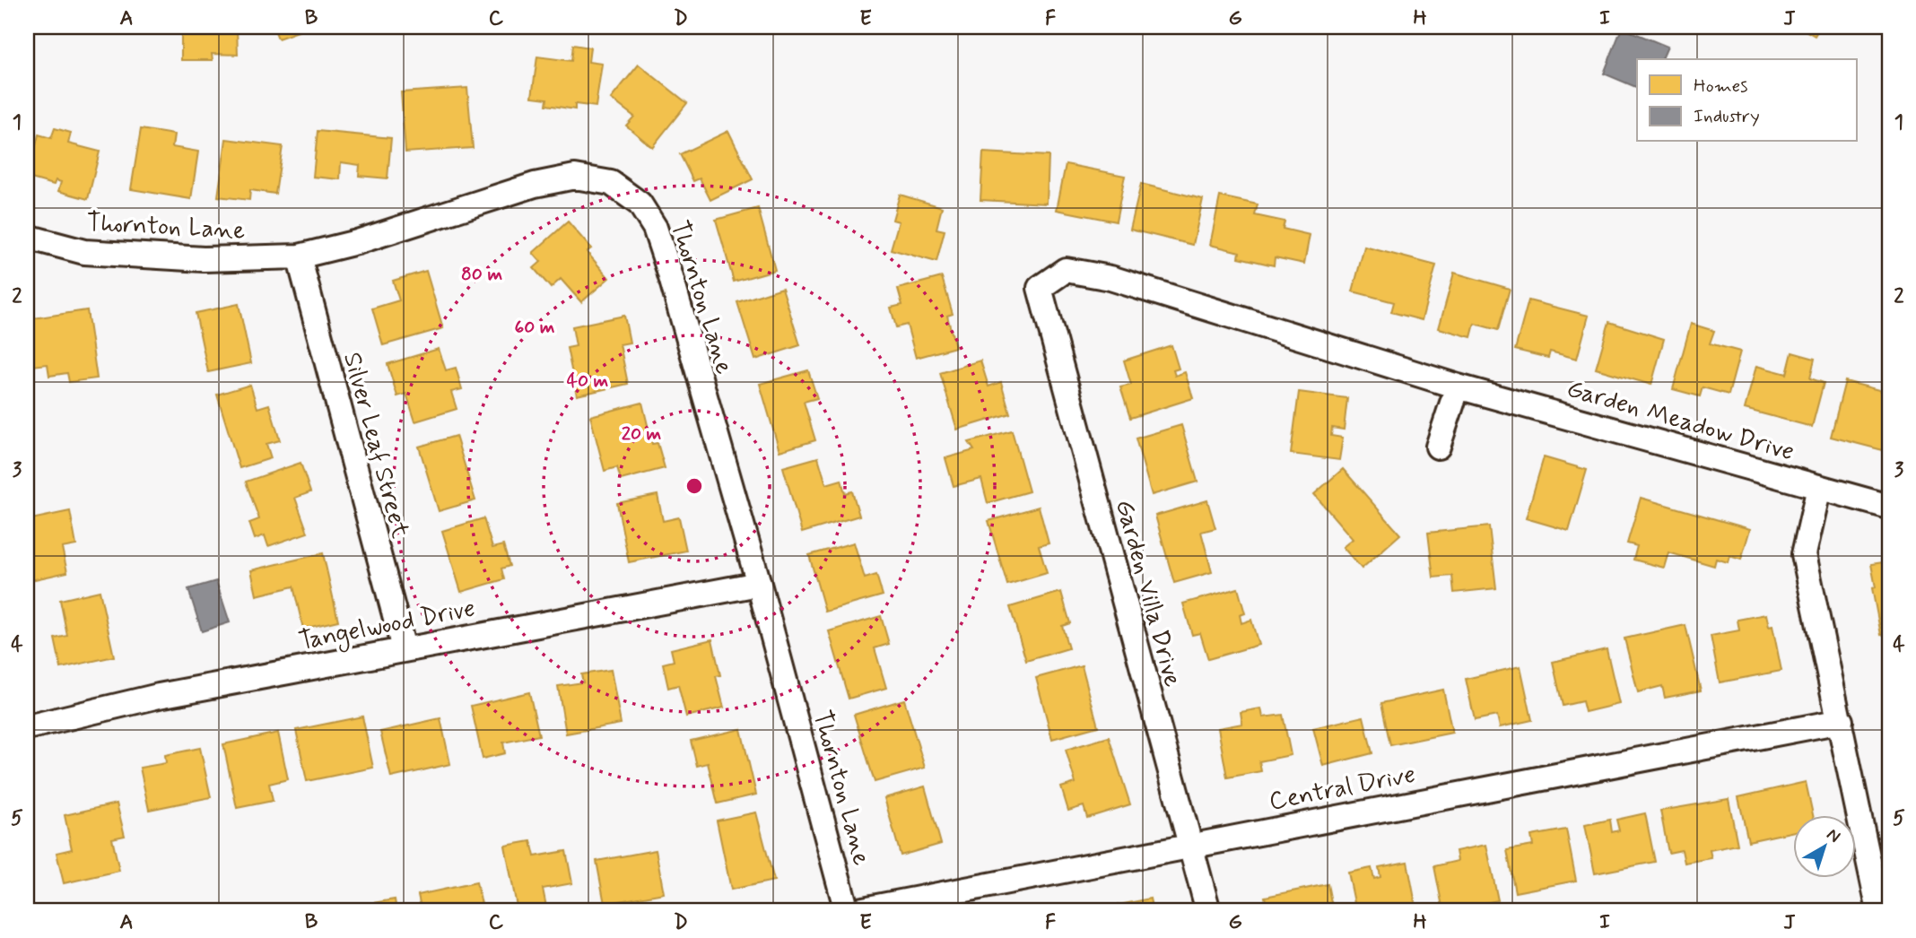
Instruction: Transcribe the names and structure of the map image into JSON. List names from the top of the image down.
{
  "streets": {
    "street": [
      "Thornton Lane",
      "Garden Meadow Drive",
      "Silver Leaf Street",
      "Garden Villa Drive",
      "Tangelwood Drive",
      "Central Drive"
    ]
  },
  "crossings": [
    ["Thornton Lane", "Silver Leaf Street"],
    ["Thornton Lane", "Tangelwood Drive"],
    ["Garden Meadow Drive", "Garden Villa Drive"],
    ["Silver Leaf Street", "Tangelwood Drive"],
    ["Garden Villa Drive", "Central Drive"]
  ],
  "legend": ["Homes", "Industry"],
  "north": "top right",
  "grid": {
    "columns": [
      "A",
      "B",
      "C",
      "D",
      "E",
      "F",
      "G",
      "H",
      "I",
      "J"
    ],
    "rows": [
      "1",
      "2",
      "3",
      "4",
      "5"
    ]
  },
  "rings": [
    "80 m",
    "60 m",
    "40 m",
    "20 m"
  ]
}
